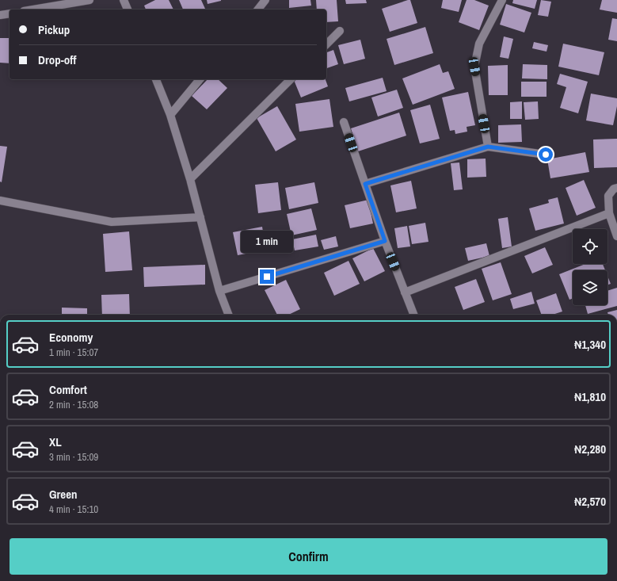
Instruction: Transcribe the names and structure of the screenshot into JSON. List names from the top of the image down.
{
  "page": {
    "banner": ["Pickup", "Drop-off"],
    "bubble": "1 min",
    "list": [
      {
        "name": "Economy",
        "note": "1 min · 15:07",
        "value": "₦1,340"
      },
      {
        "name": "Comfort",
        "note": "2 min · 15:08",
        "value": "₦1,810"
      },
      {
        "name": "XL",
        "note": "3 min · 15:09",
        "value": "₦2,280"
      },
      {
        "name": "Green",
        "note": "4 min · 15:10",
        "value": "₦2,570"
      }
    ],
    "buttons": "Confirm"
  }
}
